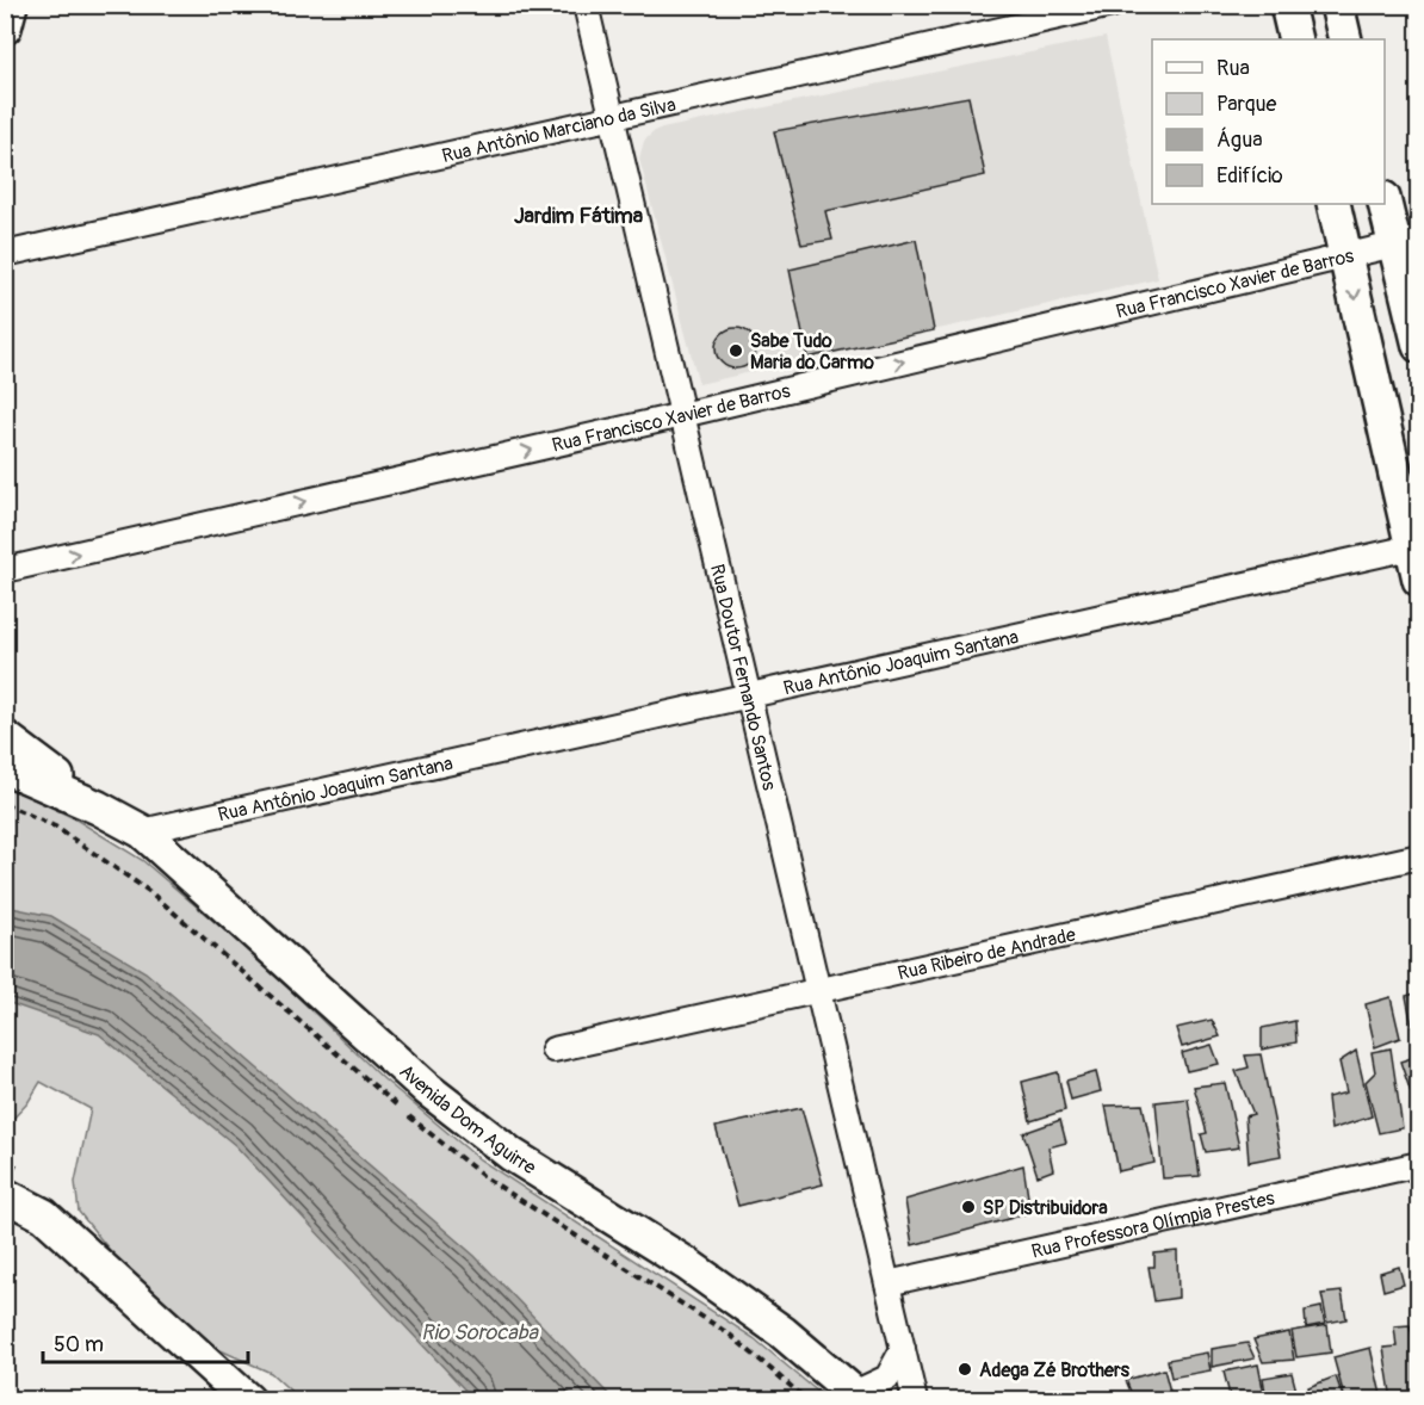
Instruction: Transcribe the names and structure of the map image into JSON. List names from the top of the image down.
{
  "streets": {
    "main road": ["Avenida Dom Aguirre"],
    "street": [
      "Rua Antônio Marciano da Silva",
      "Rua Francisco Xavier de Barros",
      "Rua Antônio Joaquim Santana",
      "Rua Doutor Fernando Santos",
      "Rua Ribeiro de Andrade",
      "Rua Professora Olímpia Prestes"
    ]
  },
  "crossings": [
    ["Rua Antônio Marciano da Silva", "Rua Doutor Fernando Santos"],
    ["Rua Francisco Xavier de Barros", "Rua Doutor Fernando Santos"],
    ["Rua Antônio Joaquim Santana", "Rua Doutor Fernando Santos"],
    ["Rua Antônio Joaquim Santana", "Avenida Dom Aguirre"],
    ["Rua Doutor Fernando Santos", "Rua Ribeiro de Andrade"],
    ["Rua Doutor Fernando Santos", "Rua Professora Olímpia Prestes"]
  ],
  "one_way": ["Rua Francisco Xavier de Barros"],
  "districts": ["Jardim Fátima"],
  "water": ["Rio Sorocaba"],
  "places": ["Sabe Tudo Maria do Carmo", "SP Distribuidora", "Adega Zé Brothers"],
  "legend": [
    "Rua",
    "Parque",
    "Água",
    "Edifício"
  ],
  "scale_bar": "50 m"
}
